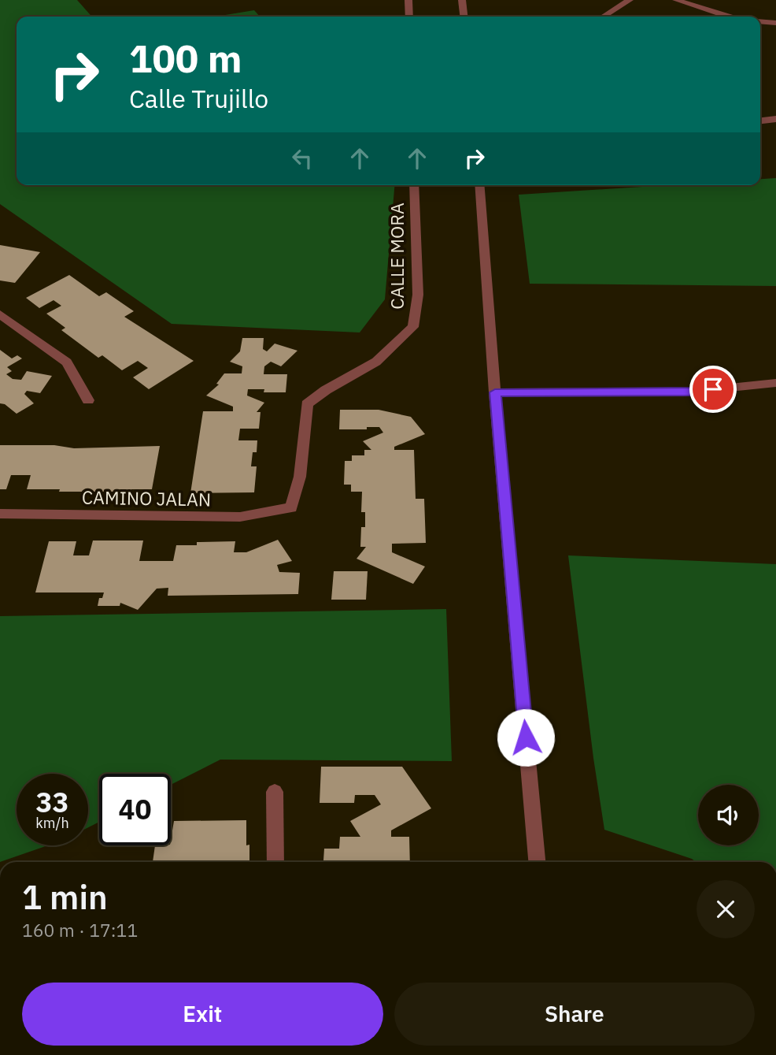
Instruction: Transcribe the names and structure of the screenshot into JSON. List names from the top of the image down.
{
  "streets": {
    "street": ["CALLE MORA", "CAMINO JALAN"]
  },
  "crossings": [
    ["CALLE MORA", "CAMINO JALAN"]
  ],
  "page": {
    "turn": ["100 m", "Calle Trujillo"],
    "speed": "33 km/h",
    "limit": "40",
    "heading": ["1 min", "160 m · 17:11"],
    "buttons": ["Exit", "Share"]
  }
}
